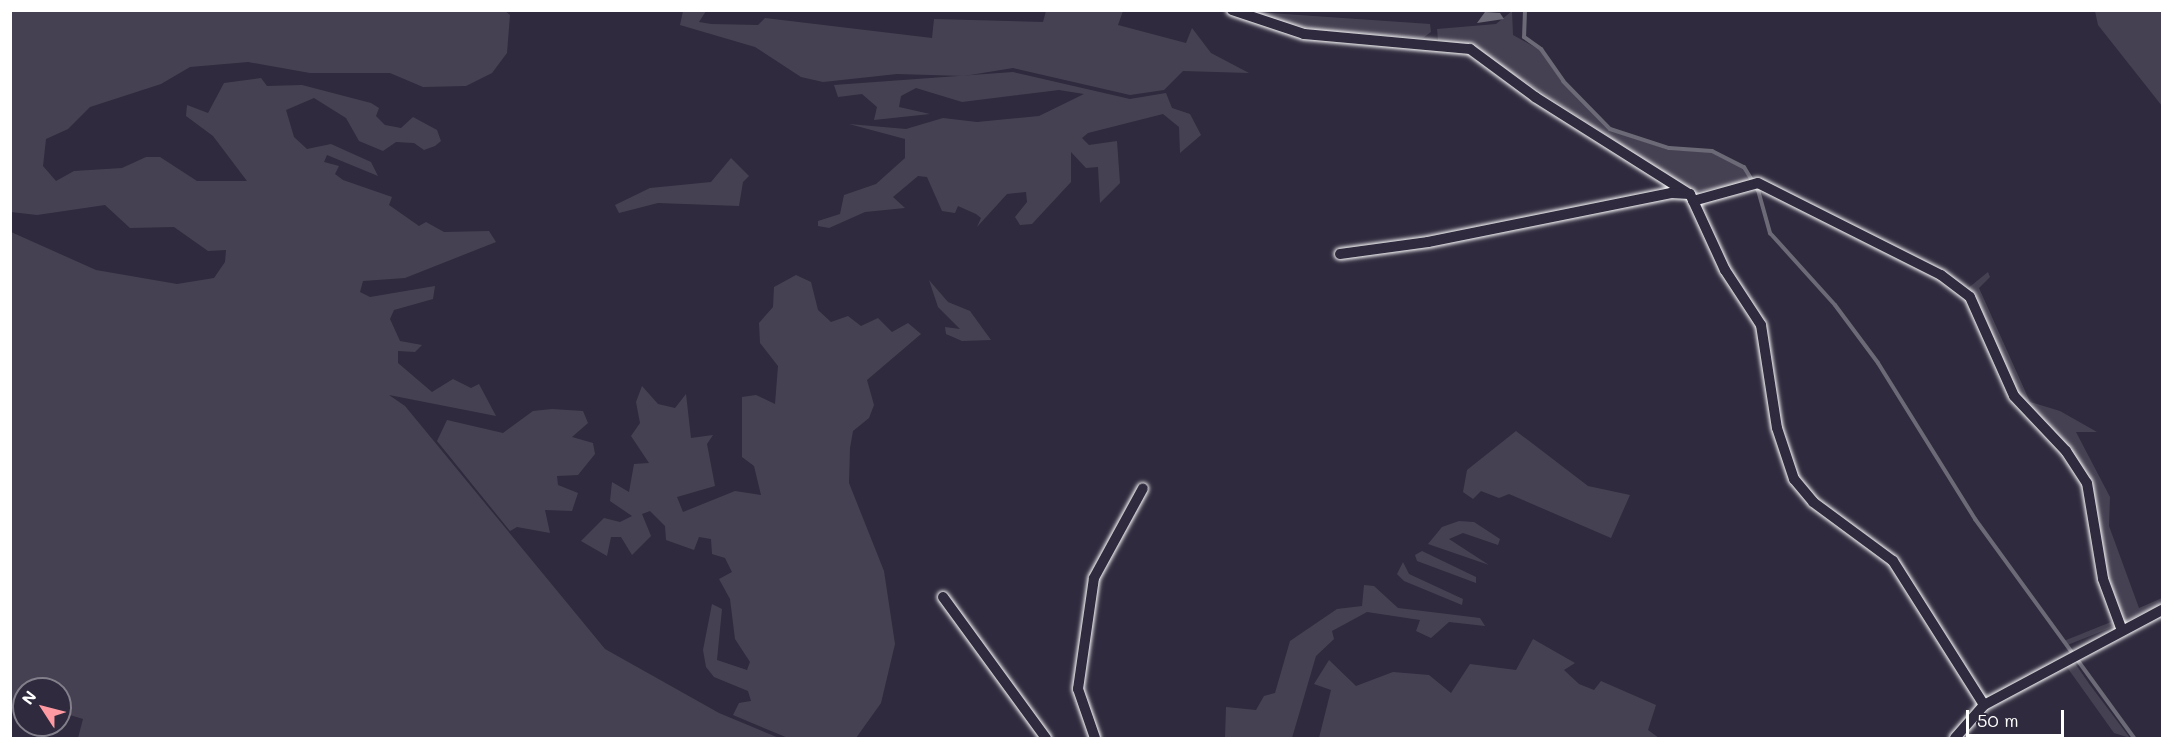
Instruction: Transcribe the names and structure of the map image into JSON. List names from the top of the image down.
{
  "scale_bar": "50 m",
  "north": "top left"
}
